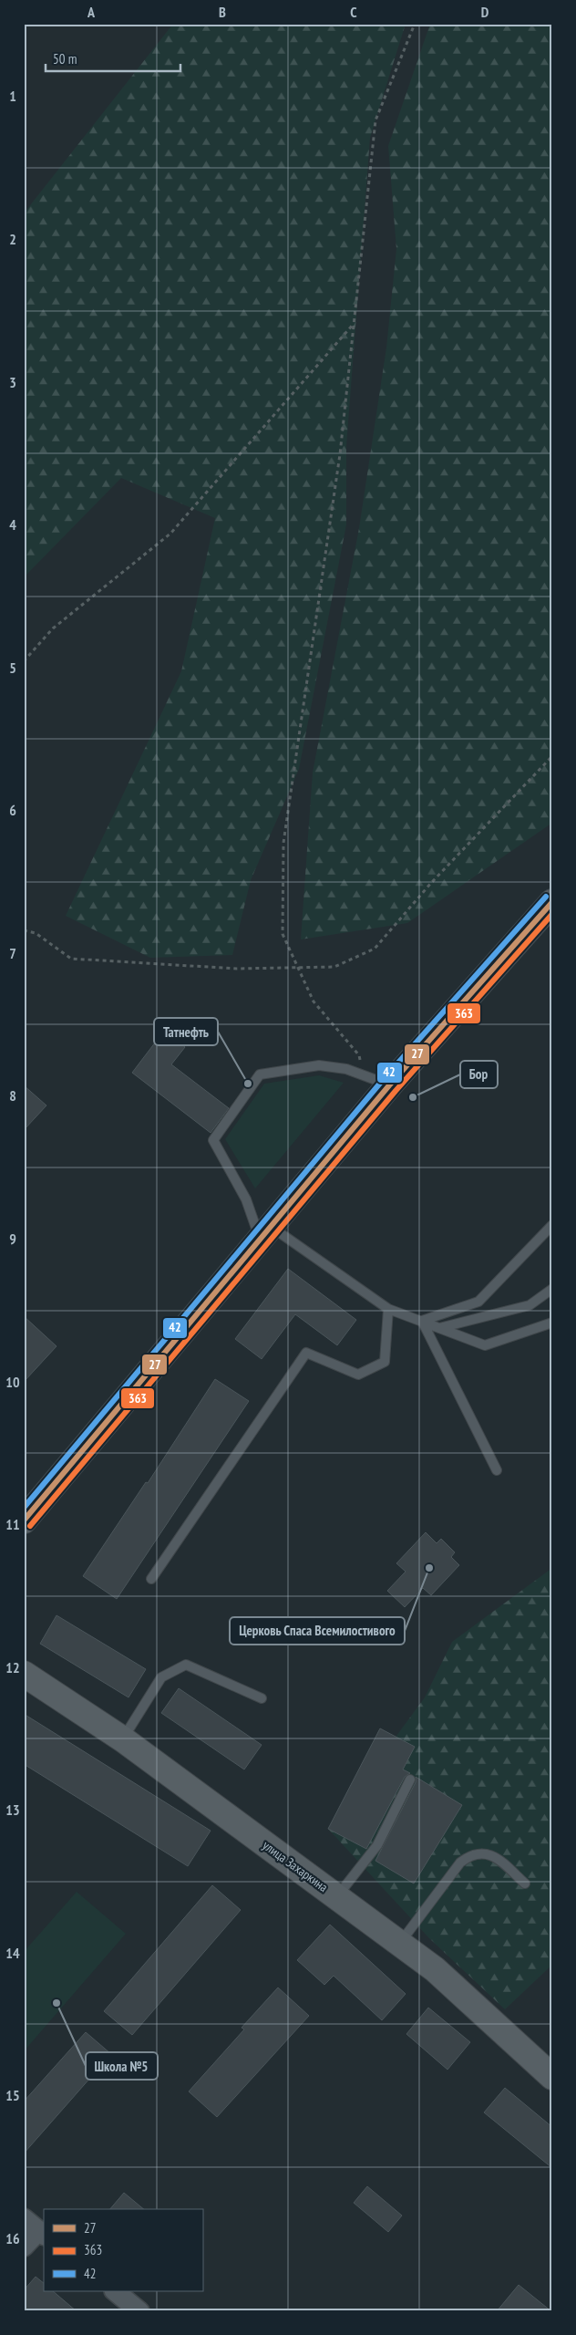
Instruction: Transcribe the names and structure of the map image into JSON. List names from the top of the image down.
{
  "streets": {
    "street": ["улица Захаркина"]
  },
  "places": [
    "Татнефть",
    "Бор",
    "Церковь Спаса Всемилостивого",
    "Школа №5"
  ],
  "lines": ["transit line 42", "transit line 27", "transit line 363"],
  "legend": ["27", "363", "42"],
  "scale_bar": "50 m",
  "grid": {
    "columns": [
      "A",
      "B",
      "C",
      "D"
    ],
    "rows": [
      "1",
      "2",
      "3",
      "4",
      "5",
      "6",
      "7",
      "8",
      "9",
      "10",
      "11",
      "12",
      "13",
      "14",
      "15",
      "16"
    ]
  }
}
